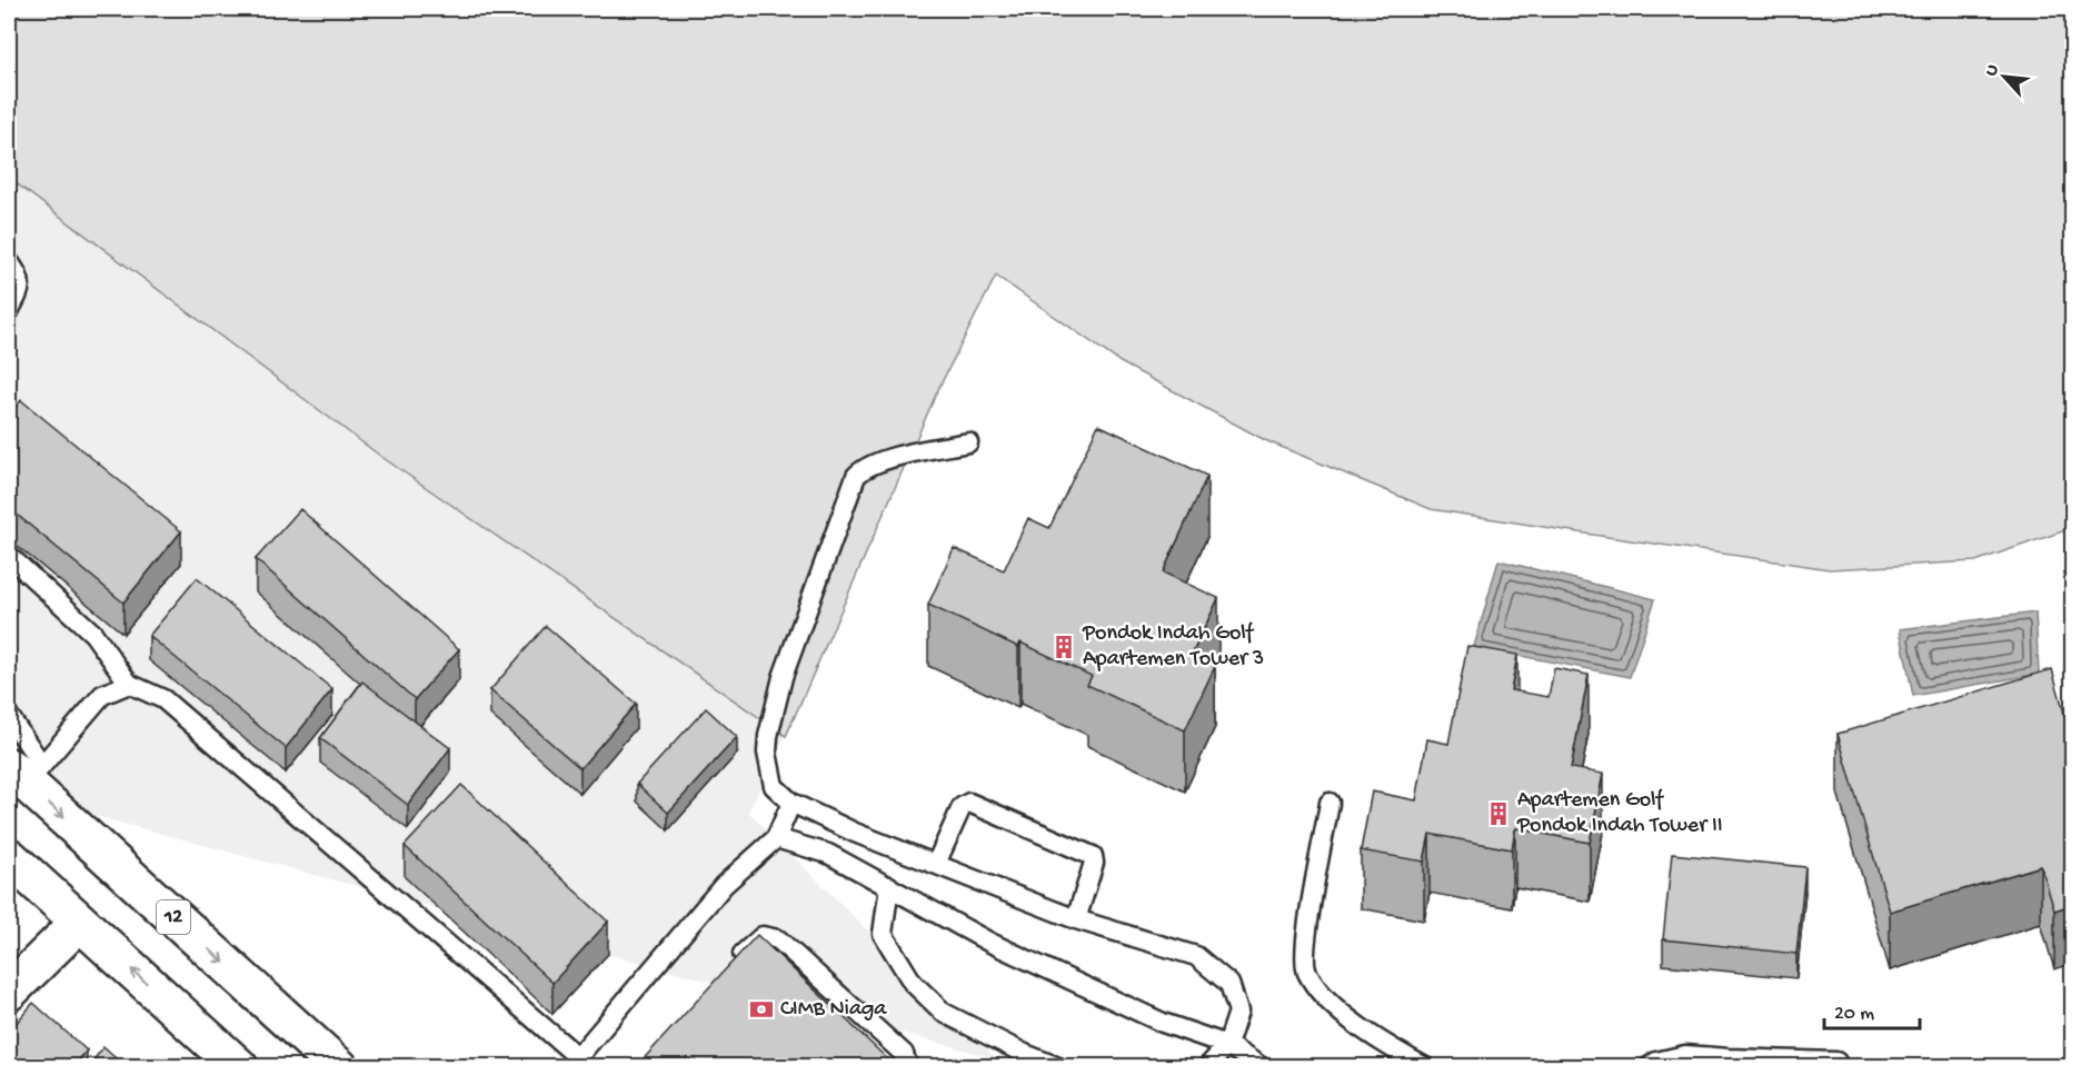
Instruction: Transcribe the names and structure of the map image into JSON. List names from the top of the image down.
{
  "streets": {
    "main road": ["12"]
  },
  "places": {
    "building": ["Pondok Indah Golf Apartemen Tower 3", "Apartemen Golf Pondok Indah Tower II"],
    "bank": ["CIMB Niaga"]
  },
  "scale_bar": "20 m",
  "north": "top left"
}
